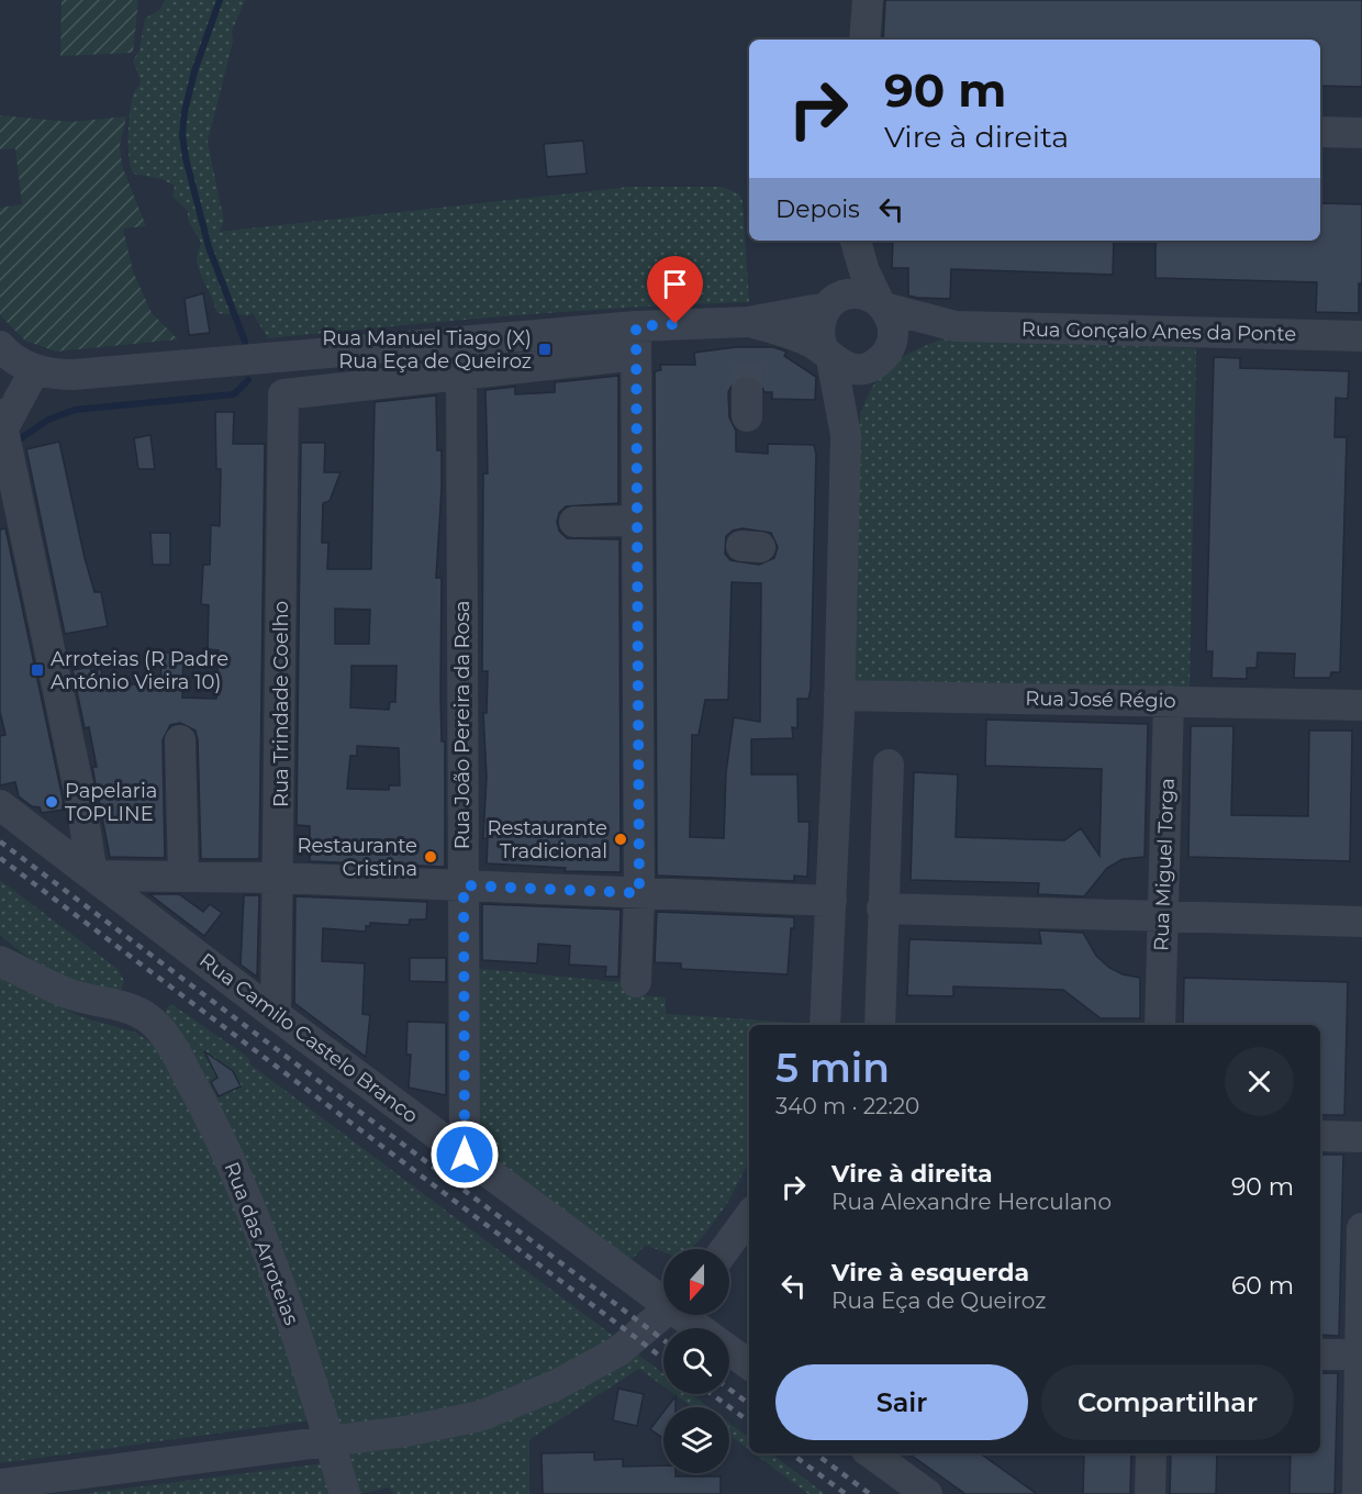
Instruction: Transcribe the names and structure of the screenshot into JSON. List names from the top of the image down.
{
  "streets": {
    "street": [
      "Rua Gonçalo Anes da Ponte",
      "Rua José Régio",
      "Rua Trindade Coelho",
      "Rua João Pereira da Rosa",
      "Rua Miguel Torga",
      "Rua Camilo Castelo Branco",
      "Rua das Arroteias"
    ]
  },
  "crossings": [
    ["Rua José Régio", "Rua Miguel Torga"],
    ["Rua Trindade Coelho", "Rua João Pereira da Rosa"],
    ["Rua Trindade Coelho", "Rua Camilo Castelo Branco"],
    ["Rua João Pereira da Rosa", "Rua Camilo Castelo Branco"]
  ],
  "places": {
    "transit": ["Rua Manuel Tiago (X) Rua Eça de Queiroz", "Arroteias (R Padre António Vieira 10)"],
    "other": ["Papelaria TOPLINE", "Restaurante Tradicional", "Restaurante Cristina"]
  },
  "north": "bottom",
  "page": {
    "turn": ["90 m", "Vire à direita"],
    "then": "Depois",
    "heading": ["5 min", "340 m · 22:20"],
    "list": [
      {
        "name": "Vire à direita",
        "note": "Rua Alexandre Herculano",
        "value": "90 m"
      },
      {
        "name": "Vire à esquerda",
        "note": "Rua Eça de Queiroz",
        "value": "60 m"
      }
    ],
    "buttons": ["Sair", "Compartilhar"]
  }
}
